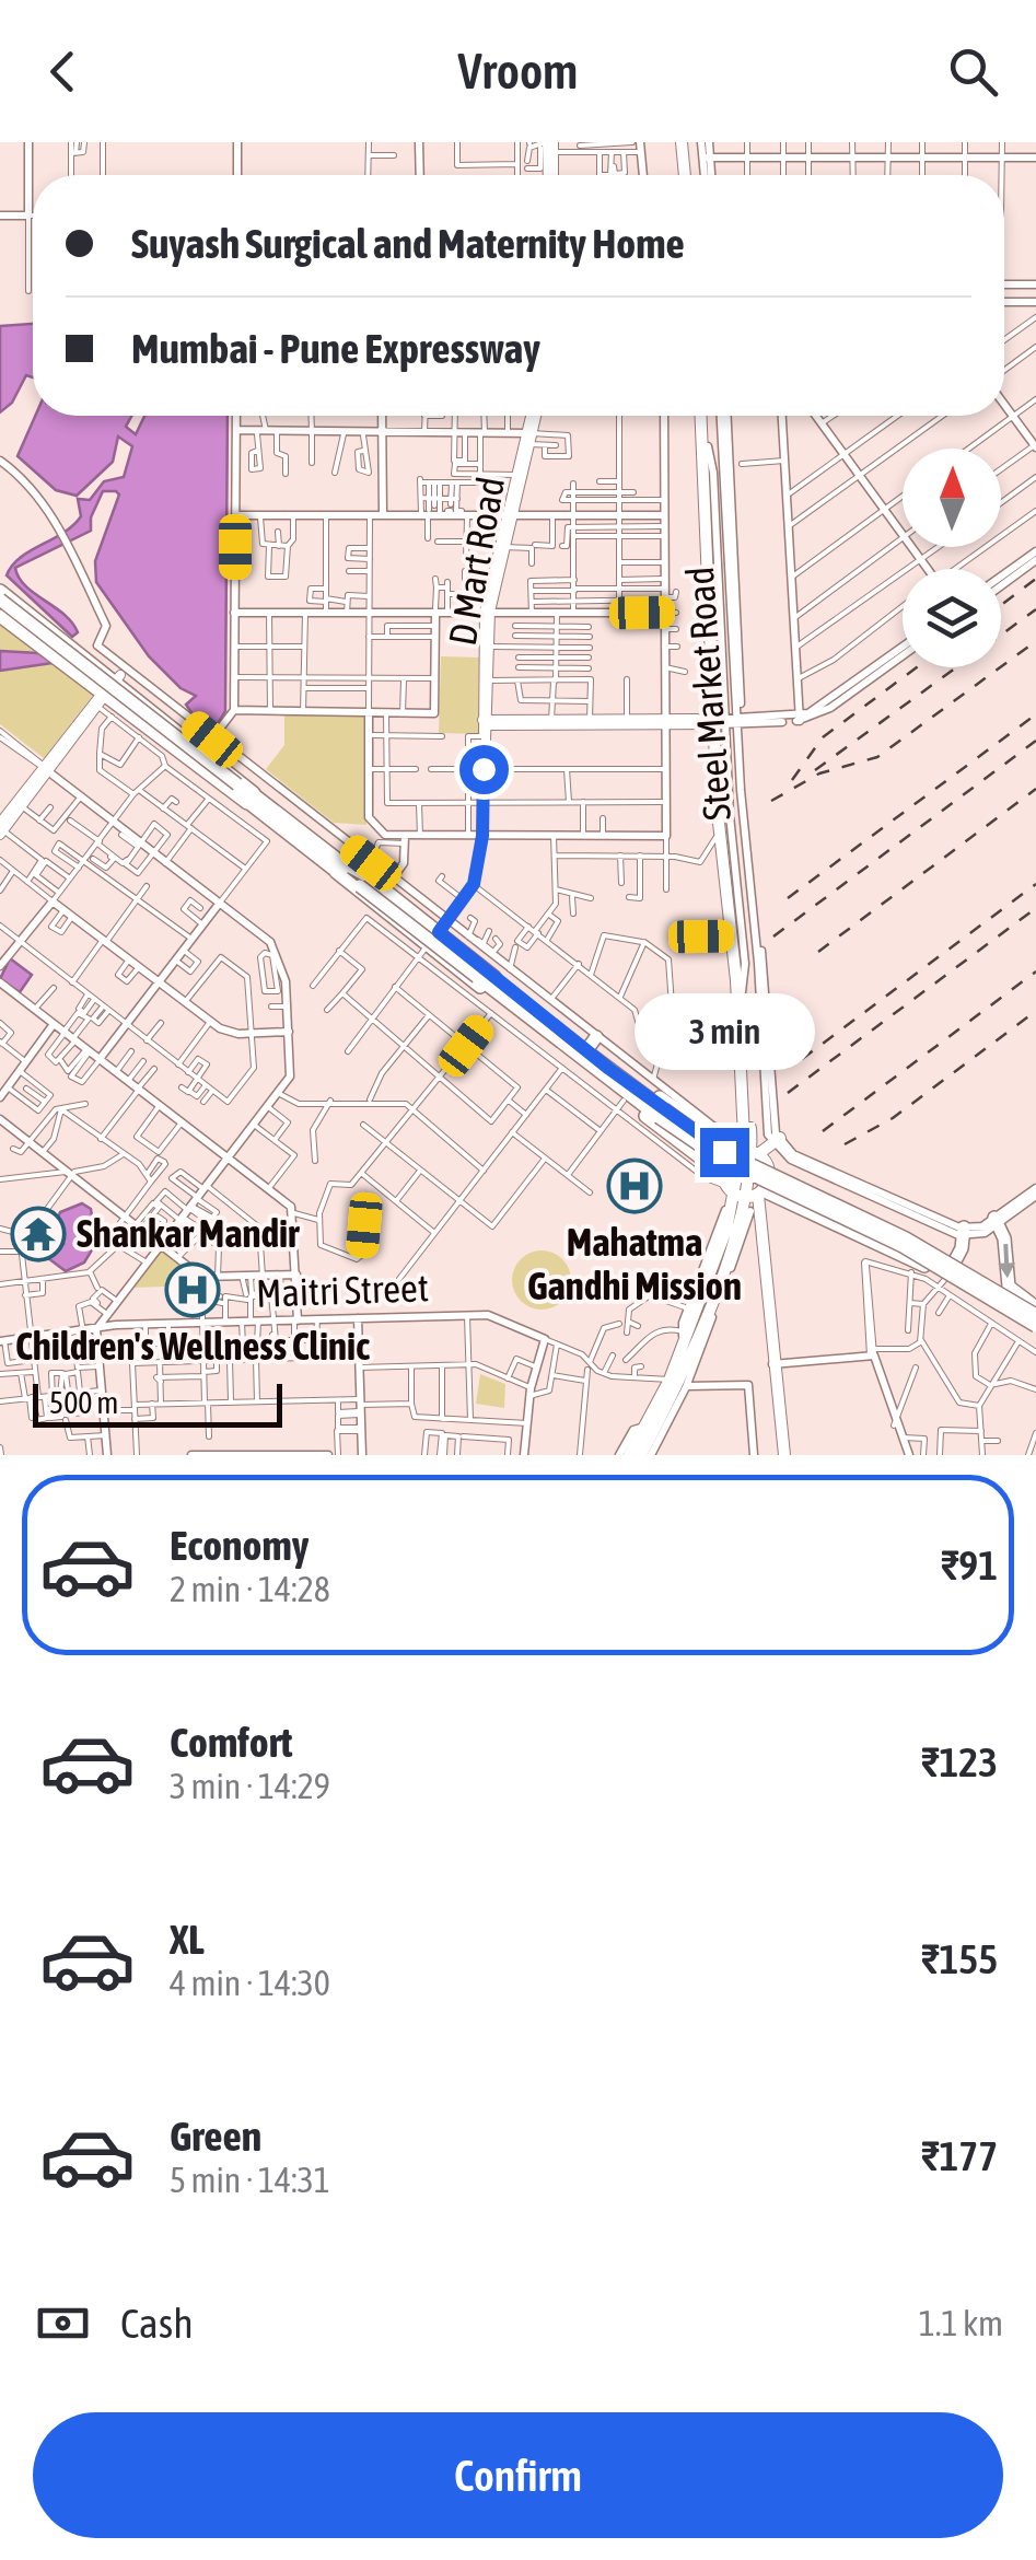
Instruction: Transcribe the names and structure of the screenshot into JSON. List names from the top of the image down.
{
  "streets": {
    "main road": ["D Mart Road"],
    "street": ["Steel Market Road", "Maitri Street"]
  },
  "places": {
    "hospital": ["Mahatma Gandhi Mission", "Children's Wellness Clinic"],
    "temple": ["Shankar Mandir"]
  },
  "scale_bar": "500 m",
  "north": "top",
  "page": {
    "header": "Vroom",
    "banner": ["Suyash Surgical and Maternity Home", "Mumbai - Pune Expressway"],
    "bubble": "3 min",
    "scale": "500 m",
    "list": [
      {
        "name": "Economy",
        "note": "2 min · 14:28",
        "value": "₹91"
      },
      {
        "name": "Comfort",
        "note": "3 min · 14:29",
        "value": "₹123"
      },
      {
        "name": "XL",
        "note": "4 min · 14:30",
        "value": "₹155"
      },
      {
        "name": "Green",
        "note": "5 min · 14:31",
        "value": "₹177"
      }
    ],
    "pay": ["Cash", "1.1 km"],
    "buttons": "Confirm"
  }
}
